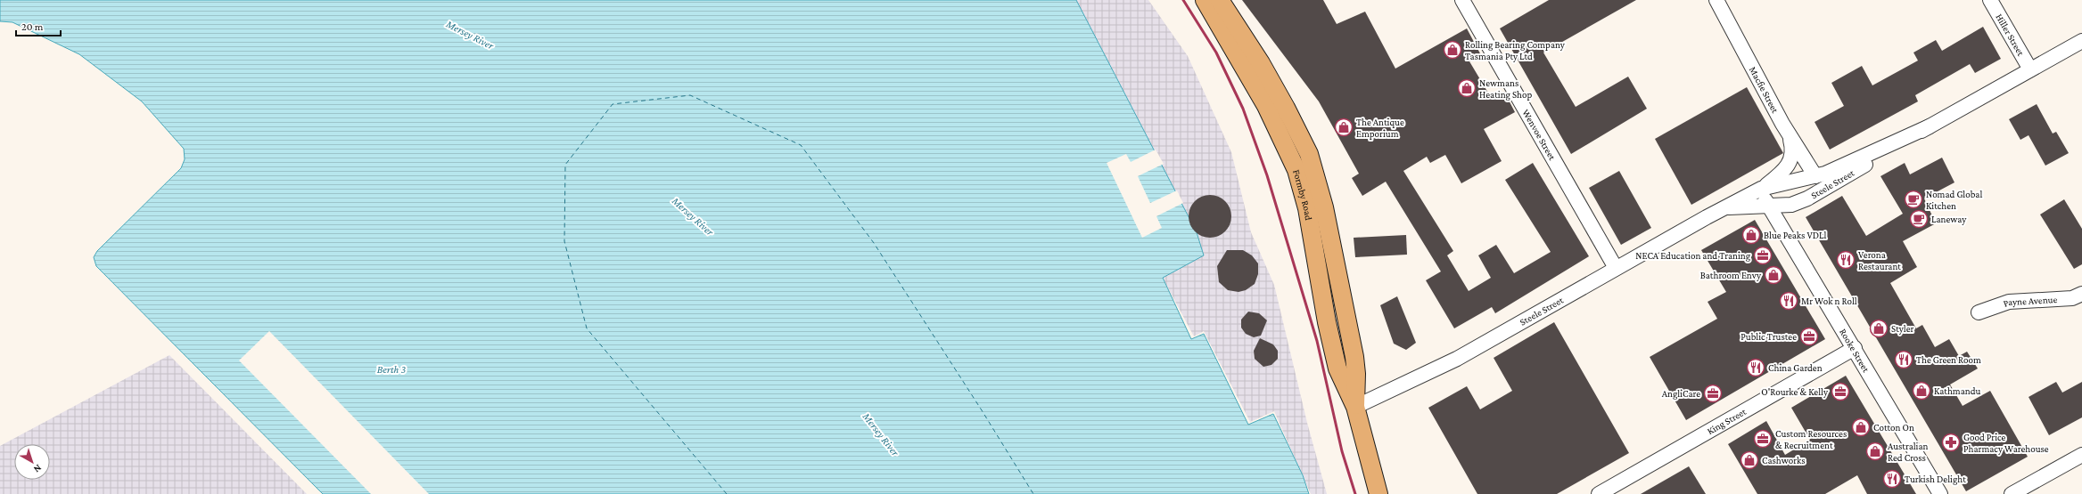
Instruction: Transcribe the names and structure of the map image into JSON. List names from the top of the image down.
{
  "streets": {
    "main road": ["Formby Road"],
    "street": [
      "Hiller Street",
      "Macfie Street",
      "Wenvoe Street",
      "Steele Street",
      "Payne Avenue",
      "Rooke Street",
      "King Street"
    ]
  },
  "crossings": [
    ["Hiller Street", "Steele Street"],
    ["Macfie Street", "Steele Street"],
    ["Wenvoe Street", "Steele Street"],
    ["Steele Street", "Formby Road"],
    ["Steele Street", "Rooke Street"],
    ["Rooke Street", "King Street"]
  ],
  "water": ["Mersey River", "Berth 3"],
  "places": {
    "shop": [
      "Rolling Bearing Company Tasmania Pty Ltd",
      "Newmans Heating Shop",
      "The Antique Emporium",
      "Blue Peaks VDLl",
      "Bathroom Envy",
      "Styler",
      "Kathmandu",
      "Cotton On",
      "Australian Red Cross",
      "Cashworks"
    ],
    "cafe": ["Nomad Global Kitchen", "Laneway"],
    "office": [
      "NECA Education and Traning",
      "Public Trustee",
      "O'Rourke & Kelly",
      "AngliCare",
      "Custom Resources & Recruitment"
    ],
    "restaurant": [
      "Verona Restaurant",
      "Mr Wok n Roll",
      "The Green Room",
      "China Garden",
      "Turkish Delight"
    ],
    "pharmacy": ["Good Price Pharmacy Warehouse"]
  },
  "scale_bar": "20 m",
  "north": "bottom right"
}
